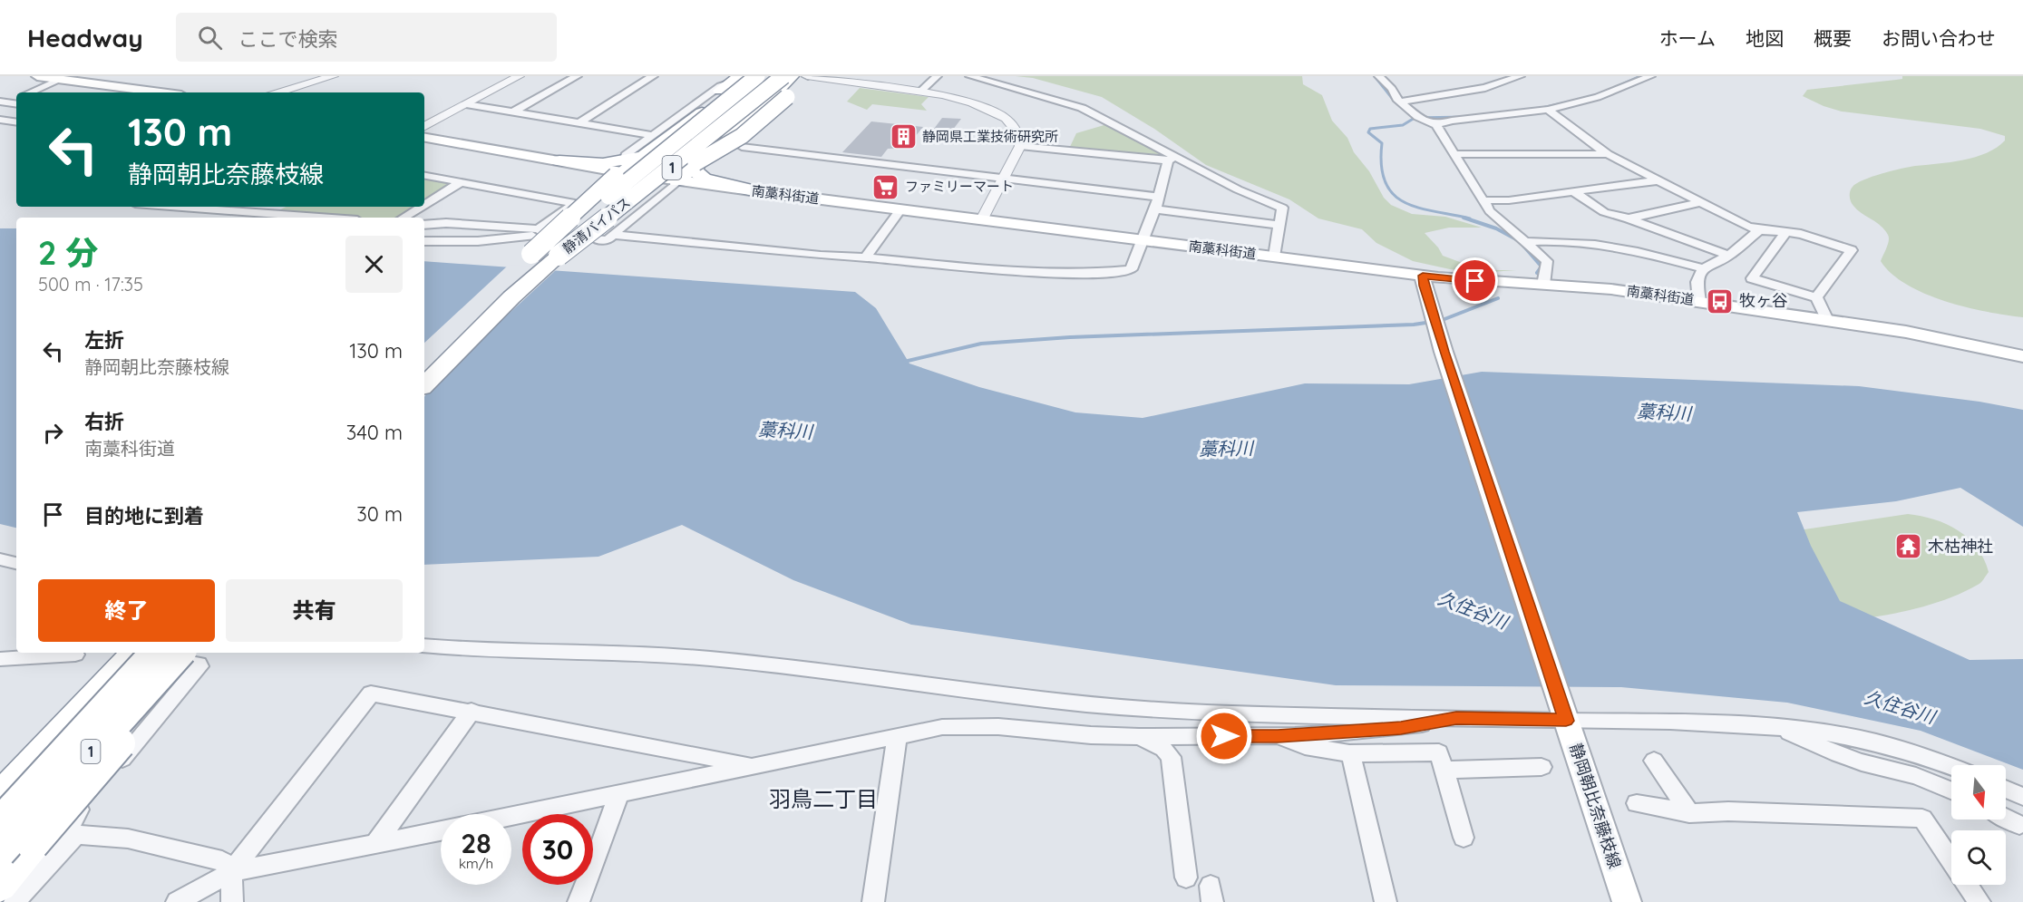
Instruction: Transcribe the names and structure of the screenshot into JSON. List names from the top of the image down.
{
  "streets": {
    "highway": ["1", "静清バイパス"],
    "main road": ["南藁科街道", "静岡朝比奈藤枝線"]
  },
  "crossings": [
    ["1", "南藁科街道"],
    ["1", "静清バイパス"],
    ["南藁科街道", "静岡朝比奈藤枝線"]
  ],
  "districts": ["羽鳥二丁目"],
  "water": ["藁科川", "久住谷川"],
  "places": {
    "building": ["静岡県工業技術研究所"],
    "supermarket": ["ファミリーマート"],
    "bus stop": ["牧ヶ谷"],
    "temple": ["木枯神社"]
  },
  "north": "bottom",
  "page": {
    "header": "Headway",
    "search": "ここで検索",
    "nav": [
      "ホーム",
      "地図",
      "概要",
      "お問い合わせ"
    ],
    "turn": ["130 m", "静岡朝比奈藤枝線"],
    "heading": ["2 分", "500 m · 17:35"],
    "list": [
      {
        "name": "左折",
        "note": "静岡朝比奈藤枝線",
        "value": "130 m"
      },
      {
        "name": "右折",
        "note": "南藁科街道",
        "value": "340 m"
      },
      {
        "name": "目的地に到着",
        "value": "30 m"
      }
    ],
    "buttons": ["終了", "共有"],
    "speed": "28 km/h",
    "limit": "30"
  }
}
